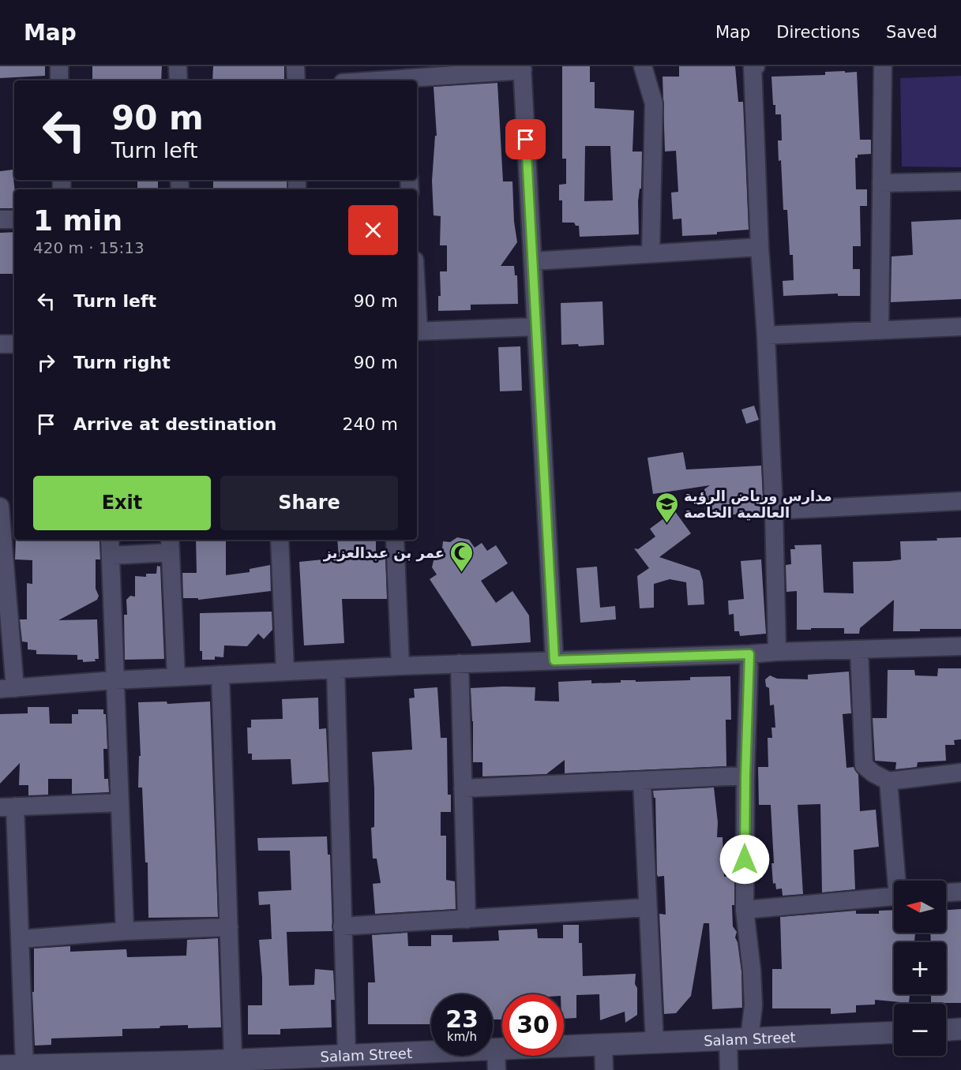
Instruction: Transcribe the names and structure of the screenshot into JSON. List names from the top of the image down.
{
  "streets": {
    "street": ["Salam Street"]
  },
  "places": {
    "school or university": ["مدارس ورياض الرؤية العالمية الخاصة"],
    "mosque": ["عمر بن عبدالعزيز"]
  },
  "north": "left",
  "page": {
    "header": "Map",
    "nav": ["Map", "Directions", "Saved"],
    "turn": ["90 m", "Turn left"],
    "heading": ["1 min", "420 m · 15:13"],
    "list": [
      {
        "name": "Turn left",
        "value": "90 m"
      },
      {
        "name": "Turn right",
        "value": "90 m"
      },
      {
        "name": "Arrive at destination",
        "value": "240 m"
      }
    ],
    "buttons": ["Exit", "Share"],
    "map_buttons": ["+", "−"],
    "speed": "23 km/h",
    "limit": "30"
  }
}
